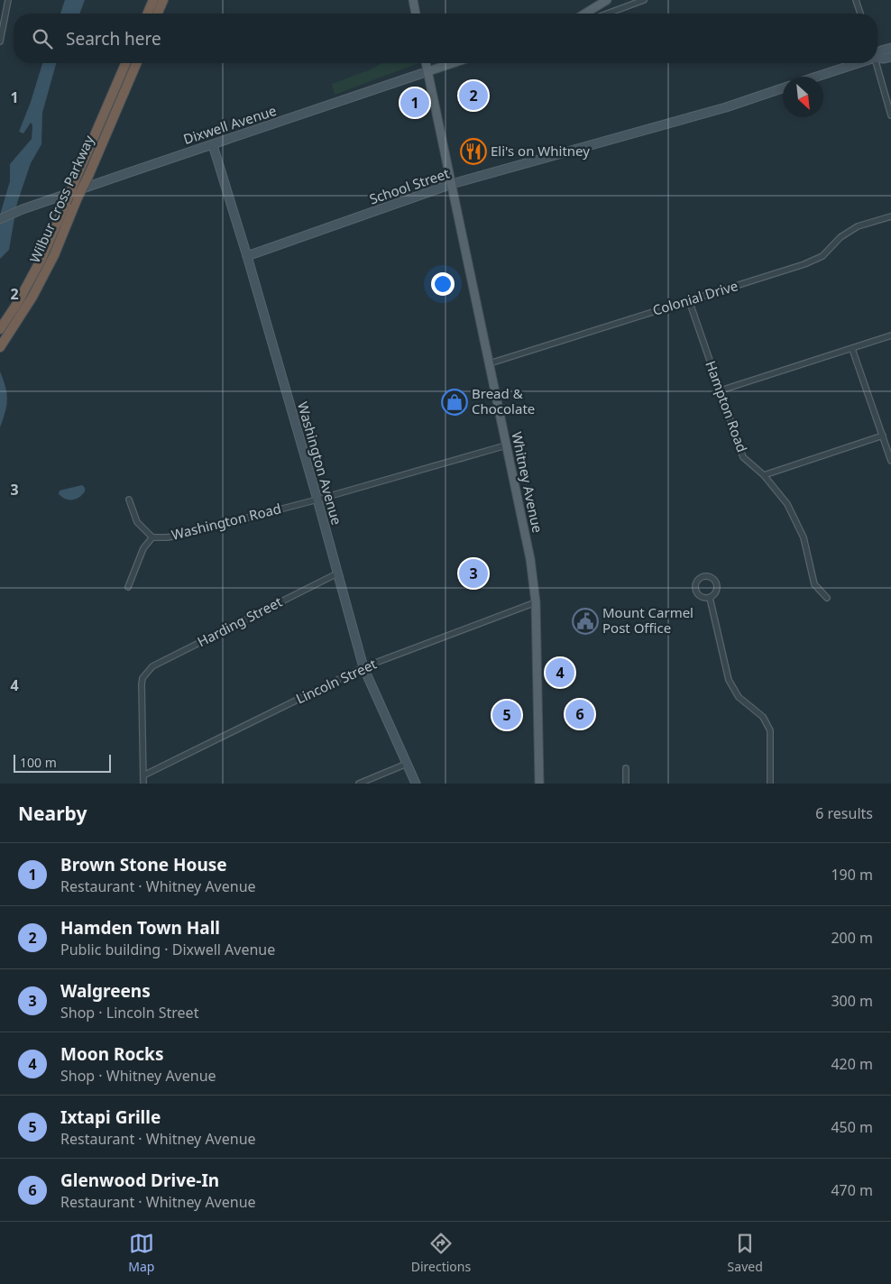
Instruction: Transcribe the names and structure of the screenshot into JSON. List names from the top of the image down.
{
  "streets": {
    "highway": ["Wilbur Cross Parkway"],
    "main road": ["Dixwell Avenue", "Whitney Avenue"],
    "street": [
      "School Street",
      "Colonial Drive",
      "Hampton Road",
      "Washington Avenue",
      "Washington Road",
      "Harding Street",
      "Lincoln Street"
    ]
  },
  "crossings": [
    ["Dixwell Avenue", "Washington Avenue"],
    ["Dixwell Avenue", "Whitney Avenue"],
    ["School Street", "Washington Avenue"],
    ["School Street", "Whitney Avenue"],
    ["Colonial Drive", "Hampton Road"],
    ["Colonial Drive", "Whitney Avenue"],
    ["Washington Avenue", "Washington Road"],
    ["Washington Avenue", "Harding Street"],
    ["Washington Avenue", "Lincoln Street"],
    ["Whitney Avenue", "Washington Road"],
    ["Whitney Avenue", "Lincoln Street"],
    ["Harding Street", "Lincoln Street"]
  ],
  "places": {
    "restaurant": ["Eli's on Whitney"],
    "shop": ["Bread & Chocolate"],
    "public building": ["Mount Carmel Post Office"]
  },
  "scale_bar": "100 m",
  "north": "bottom right",
  "page": {
    "search": "Search here",
    "pins": [
      "2",
      "1",
      "3",
      "4",
      "6",
      "5"
    ],
    "scale": "100 m",
    "heading": ["Nearby", "6 results"],
    "list": [
      {
        "mark": "1",
        "name": "Brown Stone House",
        "note": "Restaurant · Whitney Avenue",
        "value": "190 m"
      },
      {
        "mark": "2",
        "name": "Hamden Town Hall",
        "note": "Public building · Dixwell Avenue",
        "value": "200 m"
      },
      {
        "mark": "3",
        "name": "Walgreens",
        "note": "Shop · Lincoln Street",
        "value": "300 m"
      },
      {
        "mark": "4",
        "name": "Moon Rocks",
        "note": "Shop · Whitney Avenue",
        "value": "420 m"
      },
      {
        "mark": "5",
        "name": "Ixtapi Grille",
        "note": "Restaurant · Whitney Avenue",
        "value": "450 m"
      },
      {
        "mark": "6",
        "name": "Glenwood Drive-In",
        "note": "Restaurant · Whitney Avenue",
        "value": "470 m"
      }
    ],
    "nav": ["Map", "Directions", "Saved"]
  },
  "grid": {
    "rows": [
      "1",
      "2",
      "3",
      "4"
    ]
  }
}
